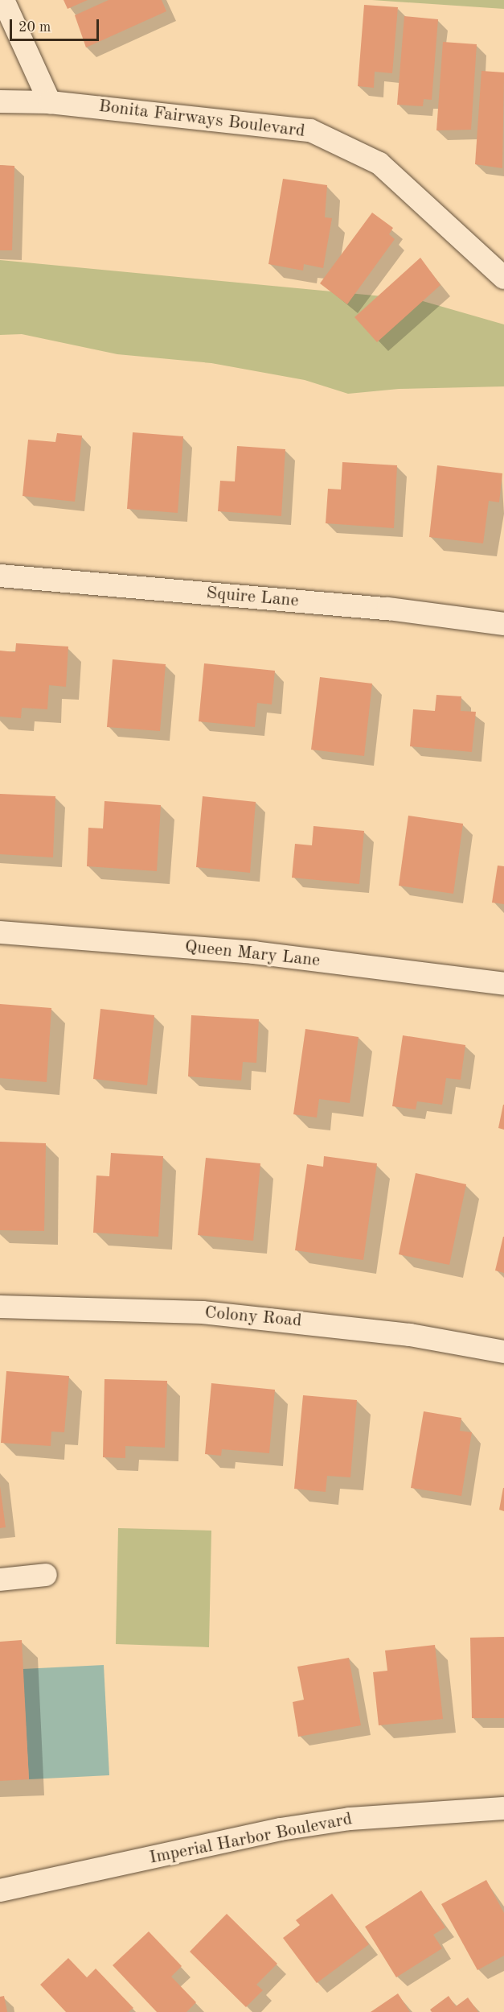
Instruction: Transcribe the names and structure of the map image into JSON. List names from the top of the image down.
{
  "streets": {
    "street": [
      "Bonita Fairways Boulevard",
      "Squire Lane",
      "Queen Mary Lane",
      "Colony Road",
      "Imperial Harbor Boulevard"
    ]
  },
  "scale_bar": "20 m"
}
